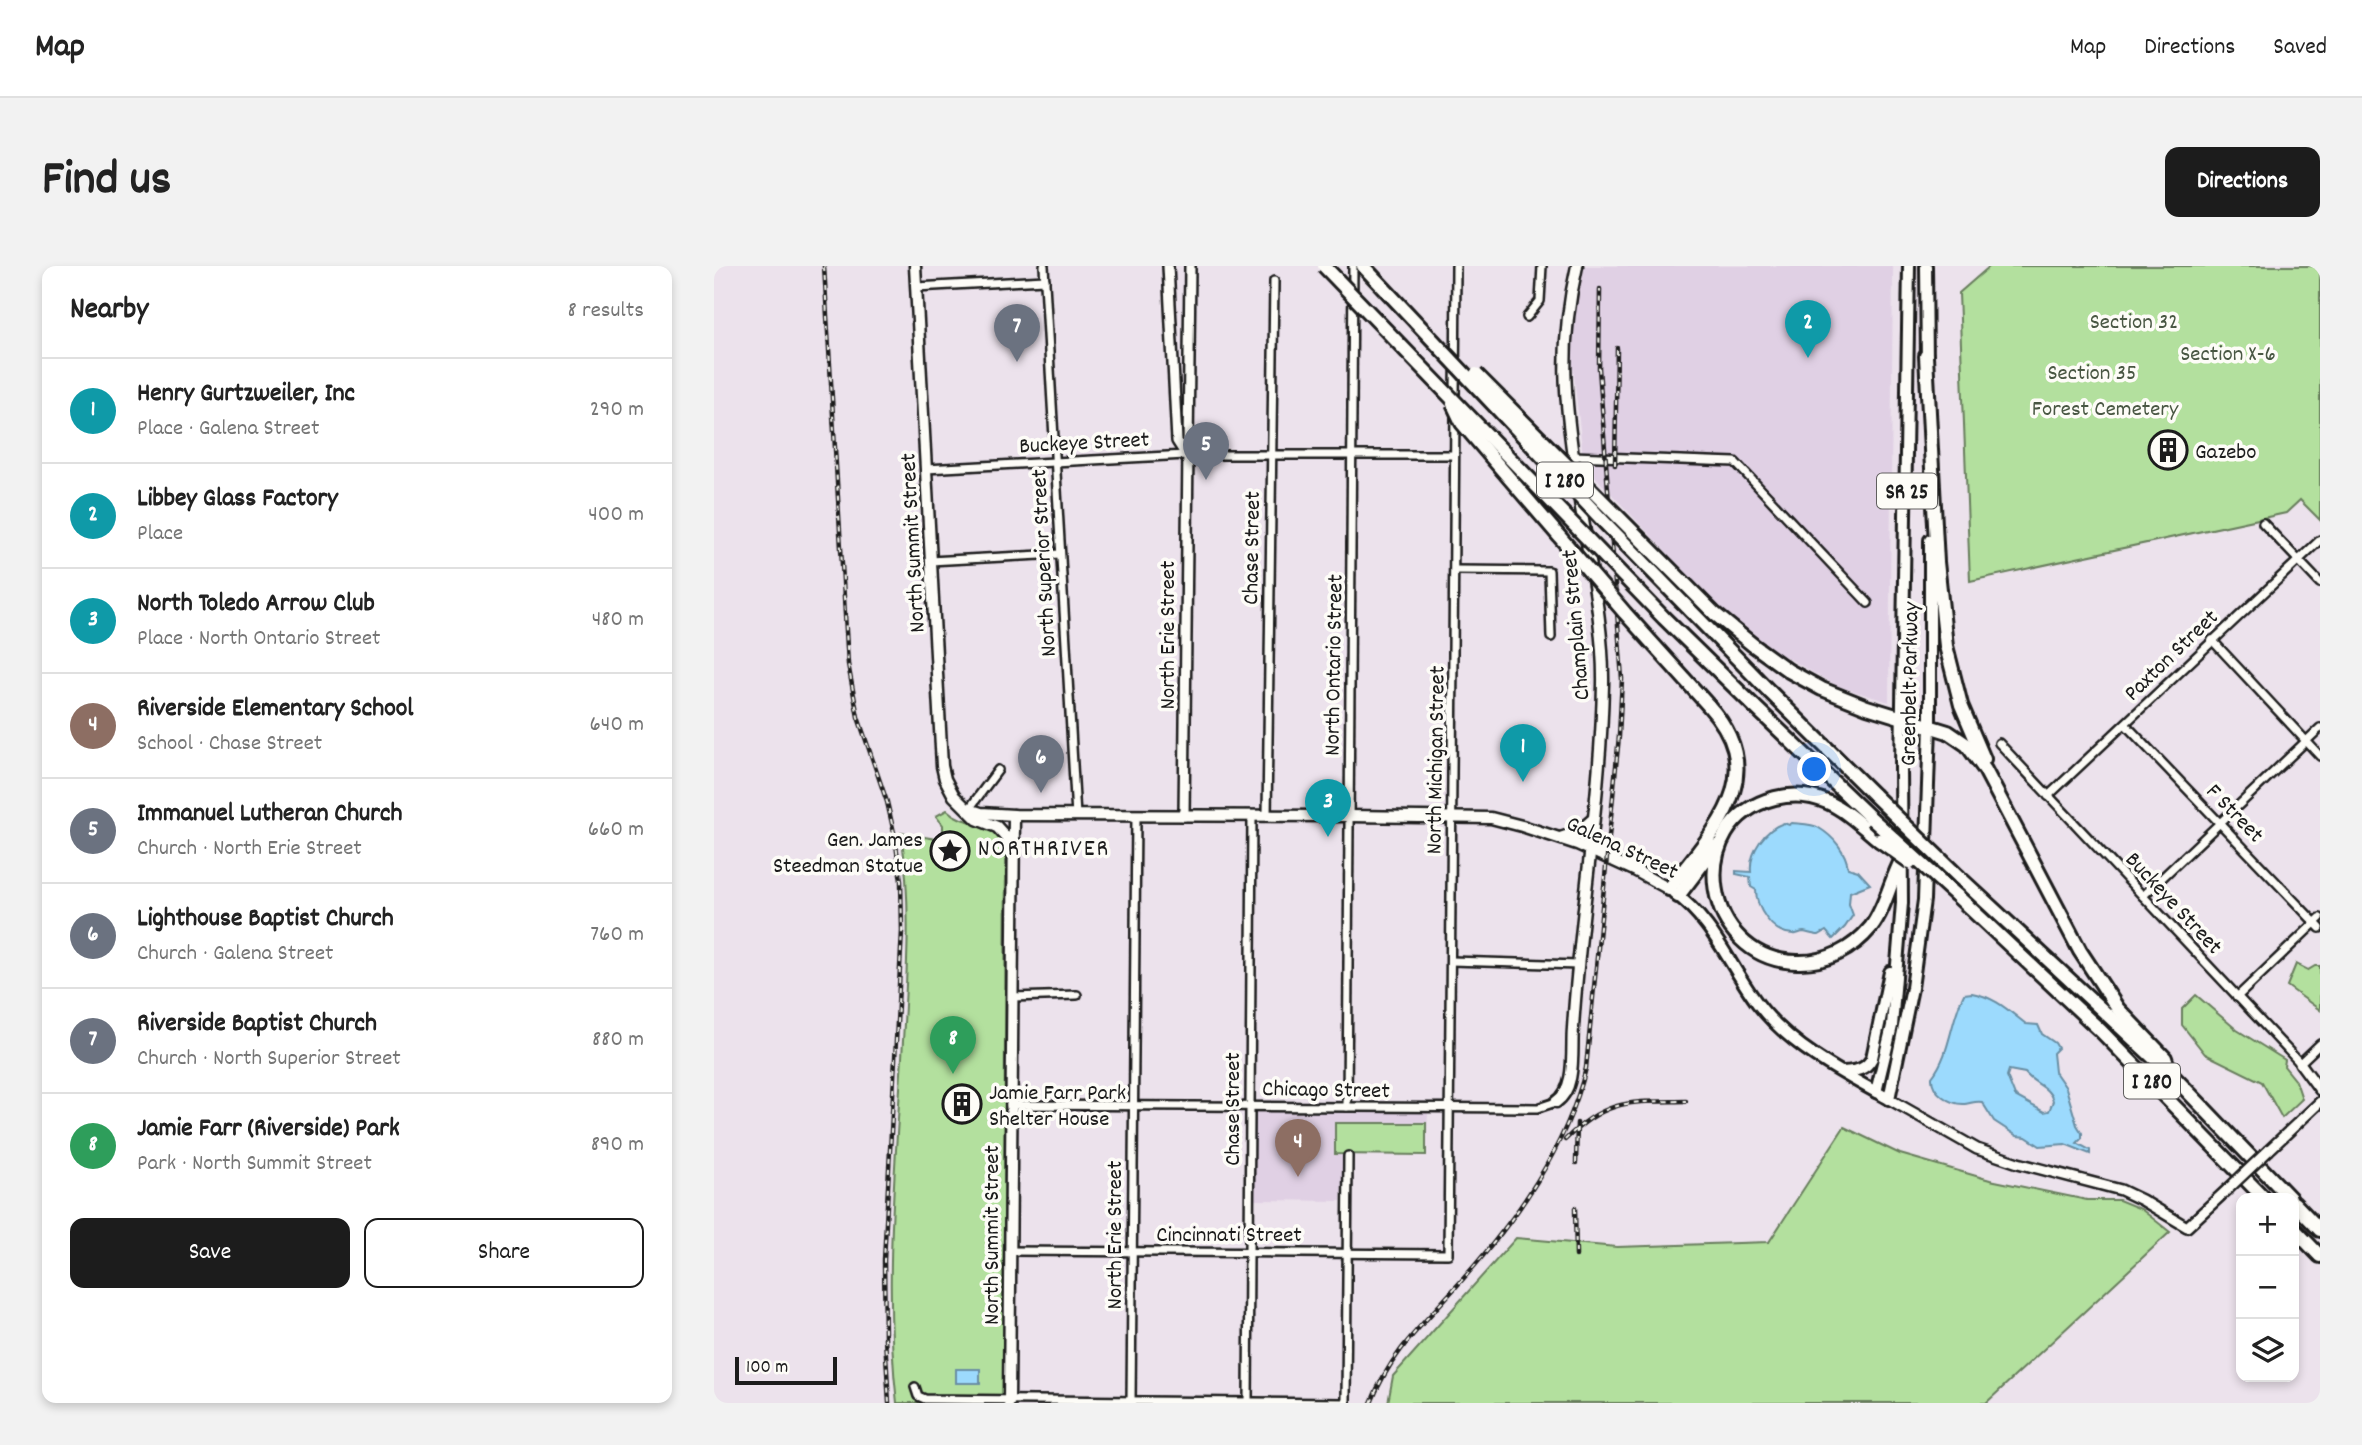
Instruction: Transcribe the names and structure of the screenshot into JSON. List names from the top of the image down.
{
  "streets": {
    "highway": ["I 280"],
    "main road": [
      "SR 25",
      "North Summit Street",
      "Champlain Street",
      "Greenbelt Parkway",
      "Galena Street"
    ],
    "street": [
      "Buckeye Street",
      "Chase Street",
      "North Superior Street",
      "North Erie Street",
      "Paxton Street",
      "North Ontario Street",
      "North Michigan Street",
      "F Street",
      "Chicago Street",
      "Cincinnati Street"
    ]
  },
  "crossings": [
    ["Buckeye Street", "North Summit Street"],
    ["Buckeye Street", "Chase Street"],
    ["Buckeye Street", "North Superior Street"],
    ["Buckeye Street", "North Erie Street"],
    ["Buckeye Street", "Paxton Street"],
    ["Buckeye Street", "North Ontario Street"],
    ["Buckeye Street", "North Michigan Street"],
    ["North Summit Street", "Galena Street"],
    ["North Summit Street", "Chicago Street"],
    ["North Summit Street", "Cincinnati Street"],
    ["Chase Street", "Galena Street"],
    ["Chase Street", "Chicago Street"],
    ["Chase Street", "Cincinnati Street"],
    ["North Superior Street", "Galena Street"],
    ["Champlain Street", "North Michigan Street"],
    ["Champlain Street", "Galena Street"],
    ["Champlain Street", "Chicago Street"],
    ["North Erie Street", "Galena Street"],
    ["North Erie Street", "Chicago Street"],
    ["North Erie Street", "Cincinnati Street"],
    ["Paxton Street", "F Street"],
    ["North Ontario Street", "Galena Street"],
    ["North Ontario Street", "Chicago Street"],
    ["Greenbelt Parkway", "Galena Street"],
    ["North Michigan Street", "Galena Street"],
    ["North Michigan Street", "Chicago Street"],
    ["North Michigan Street", "Cincinnati Street"]
  ],
  "districts": ["NORTHRIVER"],
  "parks": [
    "Section 32",
    "Section X-6",
    "Section 35",
    "Forest Cemetery"
  ],
  "places": {
    "building": ["Gazebo", "Jamie Farr Park Shelter House"],
    "place": ["Gen. James Steedman Statue"]
  },
  "scale_bar": "100 m",
  "page": {
    "header": "Map",
    "nav": ["Map", "Directions", "Saved"],
    "title": "Find us",
    "buttons": [
      "Directions",
      ["Save", "Share"]
    ],
    "heading": ["Nearby", "8 results"],
    "pins": [
      "2",
      "7",
      "5",
      "1",
      "6",
      "3",
      "8",
      "4"
    ],
    "list": [
      {
        "mark": "1",
        "name": "Henry Gurtzweiler, Inc",
        "note": "Place · Galena Street",
        "value": "290 m"
      },
      {
        "mark": "2",
        "name": "Libbey Glass Factory",
        "note": "Place",
        "value": "400 m"
      },
      {
        "mark": "3",
        "name": "North Toledo Arrow Club",
        "note": "Place · North Ontario Street",
        "value": "480 m"
      },
      {
        "mark": "4",
        "name": "Riverside Elementary School",
        "note": "School · Chase Street",
        "value": "640 m"
      },
      {
        "mark": "5",
        "name": "Immanuel Lutheran Church",
        "note": "Church · North Erie Street",
        "value": "660 m"
      },
      {
        "mark": "6",
        "name": "Lighthouse Baptist Church",
        "note": "Church · Galena Street",
        "value": "760 m"
      },
      {
        "mark": "7",
        "name": "Riverside Baptist Church",
        "note": "Church · North Superior Street",
        "value": "880 m"
      },
      {
        "mark": "8",
        "name": "Jamie Farr (Riverside) Park",
        "note": "Park · North Summit Street",
        "value": "890 m"
      }
    ],
    "map_buttons": ["+", "−"],
    "scale": "100 m"
  }
}
